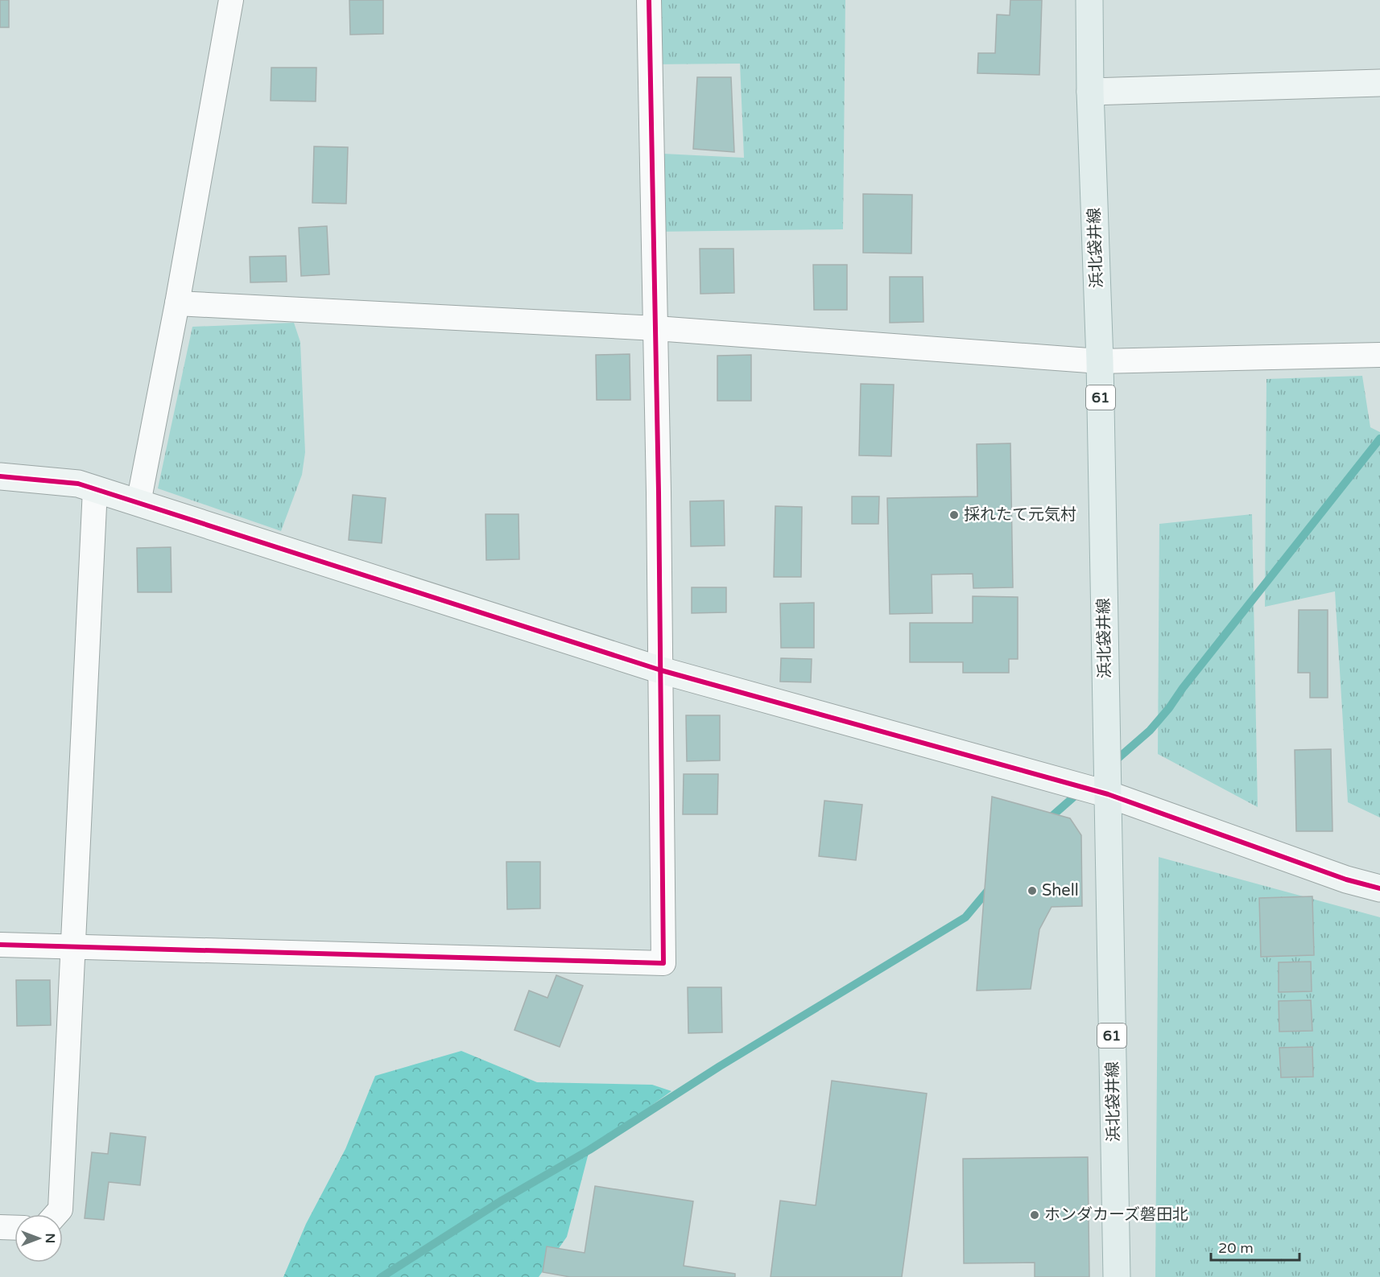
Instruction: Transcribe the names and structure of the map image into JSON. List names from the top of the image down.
{
  "streets": {
    "main road": ["浜北袋井線", "61"]
  },
  "places": ["採れたて元気村", "Shell", "ホンダカーズ磐田北"],
  "scale_bar": "20 m",
  "north": "right"
}
